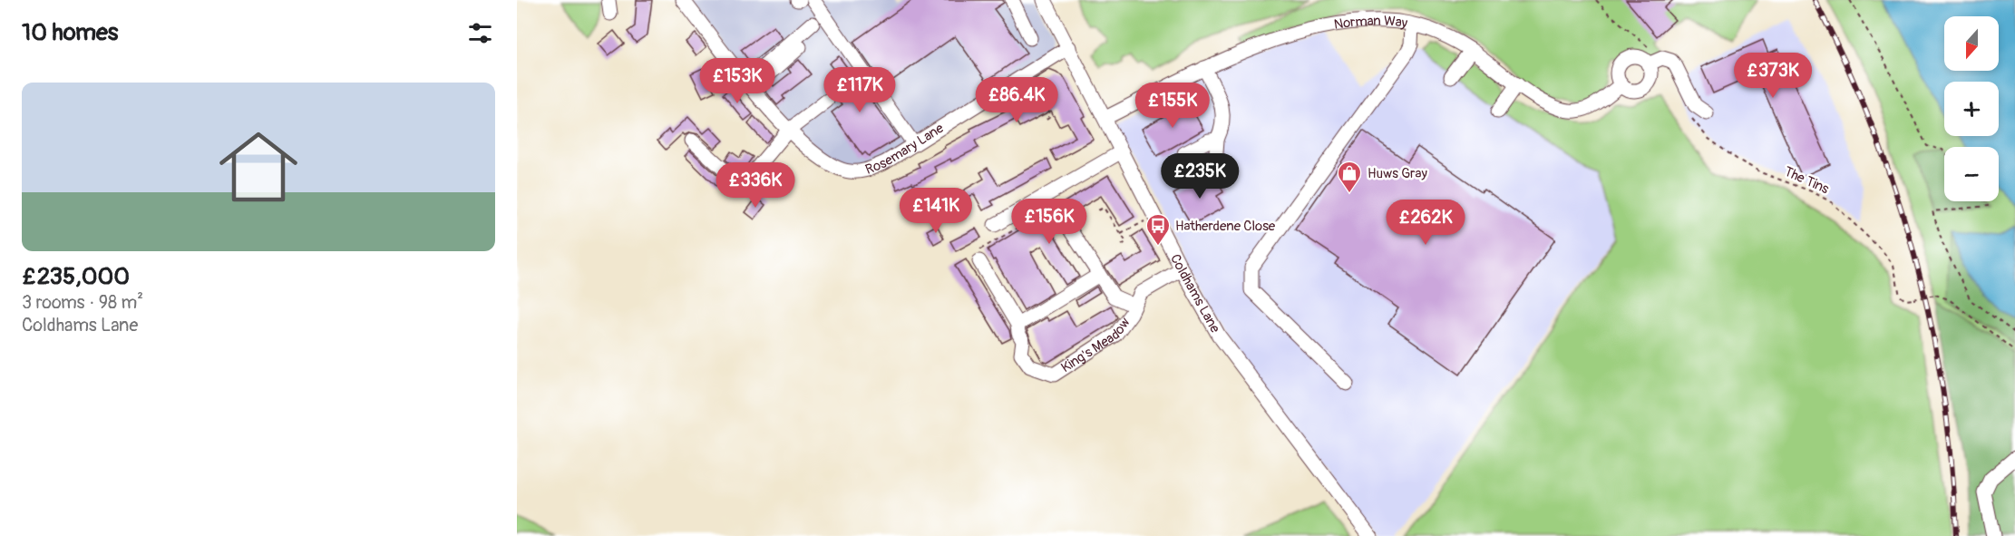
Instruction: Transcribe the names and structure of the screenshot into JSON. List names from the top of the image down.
{
  "streets": {
    "street": [
      "Norman Way",
      "Rosemary Lane",
      "Coldhams Lane",
      "King's Meadow"
    ],
    "path": ["The Tins"]
  },
  "crossings": [
    ["Norman Way", "Coldhams Lane"],
    ["Rosemary Lane", "Coldhams Lane"]
  ],
  "places": {
    "shop": ["Huws Gray"],
    "bus stop": ["Hatherdene Close"]
  },
  "north": "bottom",
  "page": {
    "heading": "10 homes",
    "map_buttons": ["+", "−"],
    "price": [
      "£373K",
      "£153K",
      "£117K",
      "£86.4K",
      "£155K",
      "£235K",
      "£336K",
      "£141K",
      "£156K",
      "£262K"
    ],
    "list": [
      {
        "name": "£235,000",
        "note": "3 rooms · 98 m² · Coldhams Lane"
      }
    ]
  }
}
